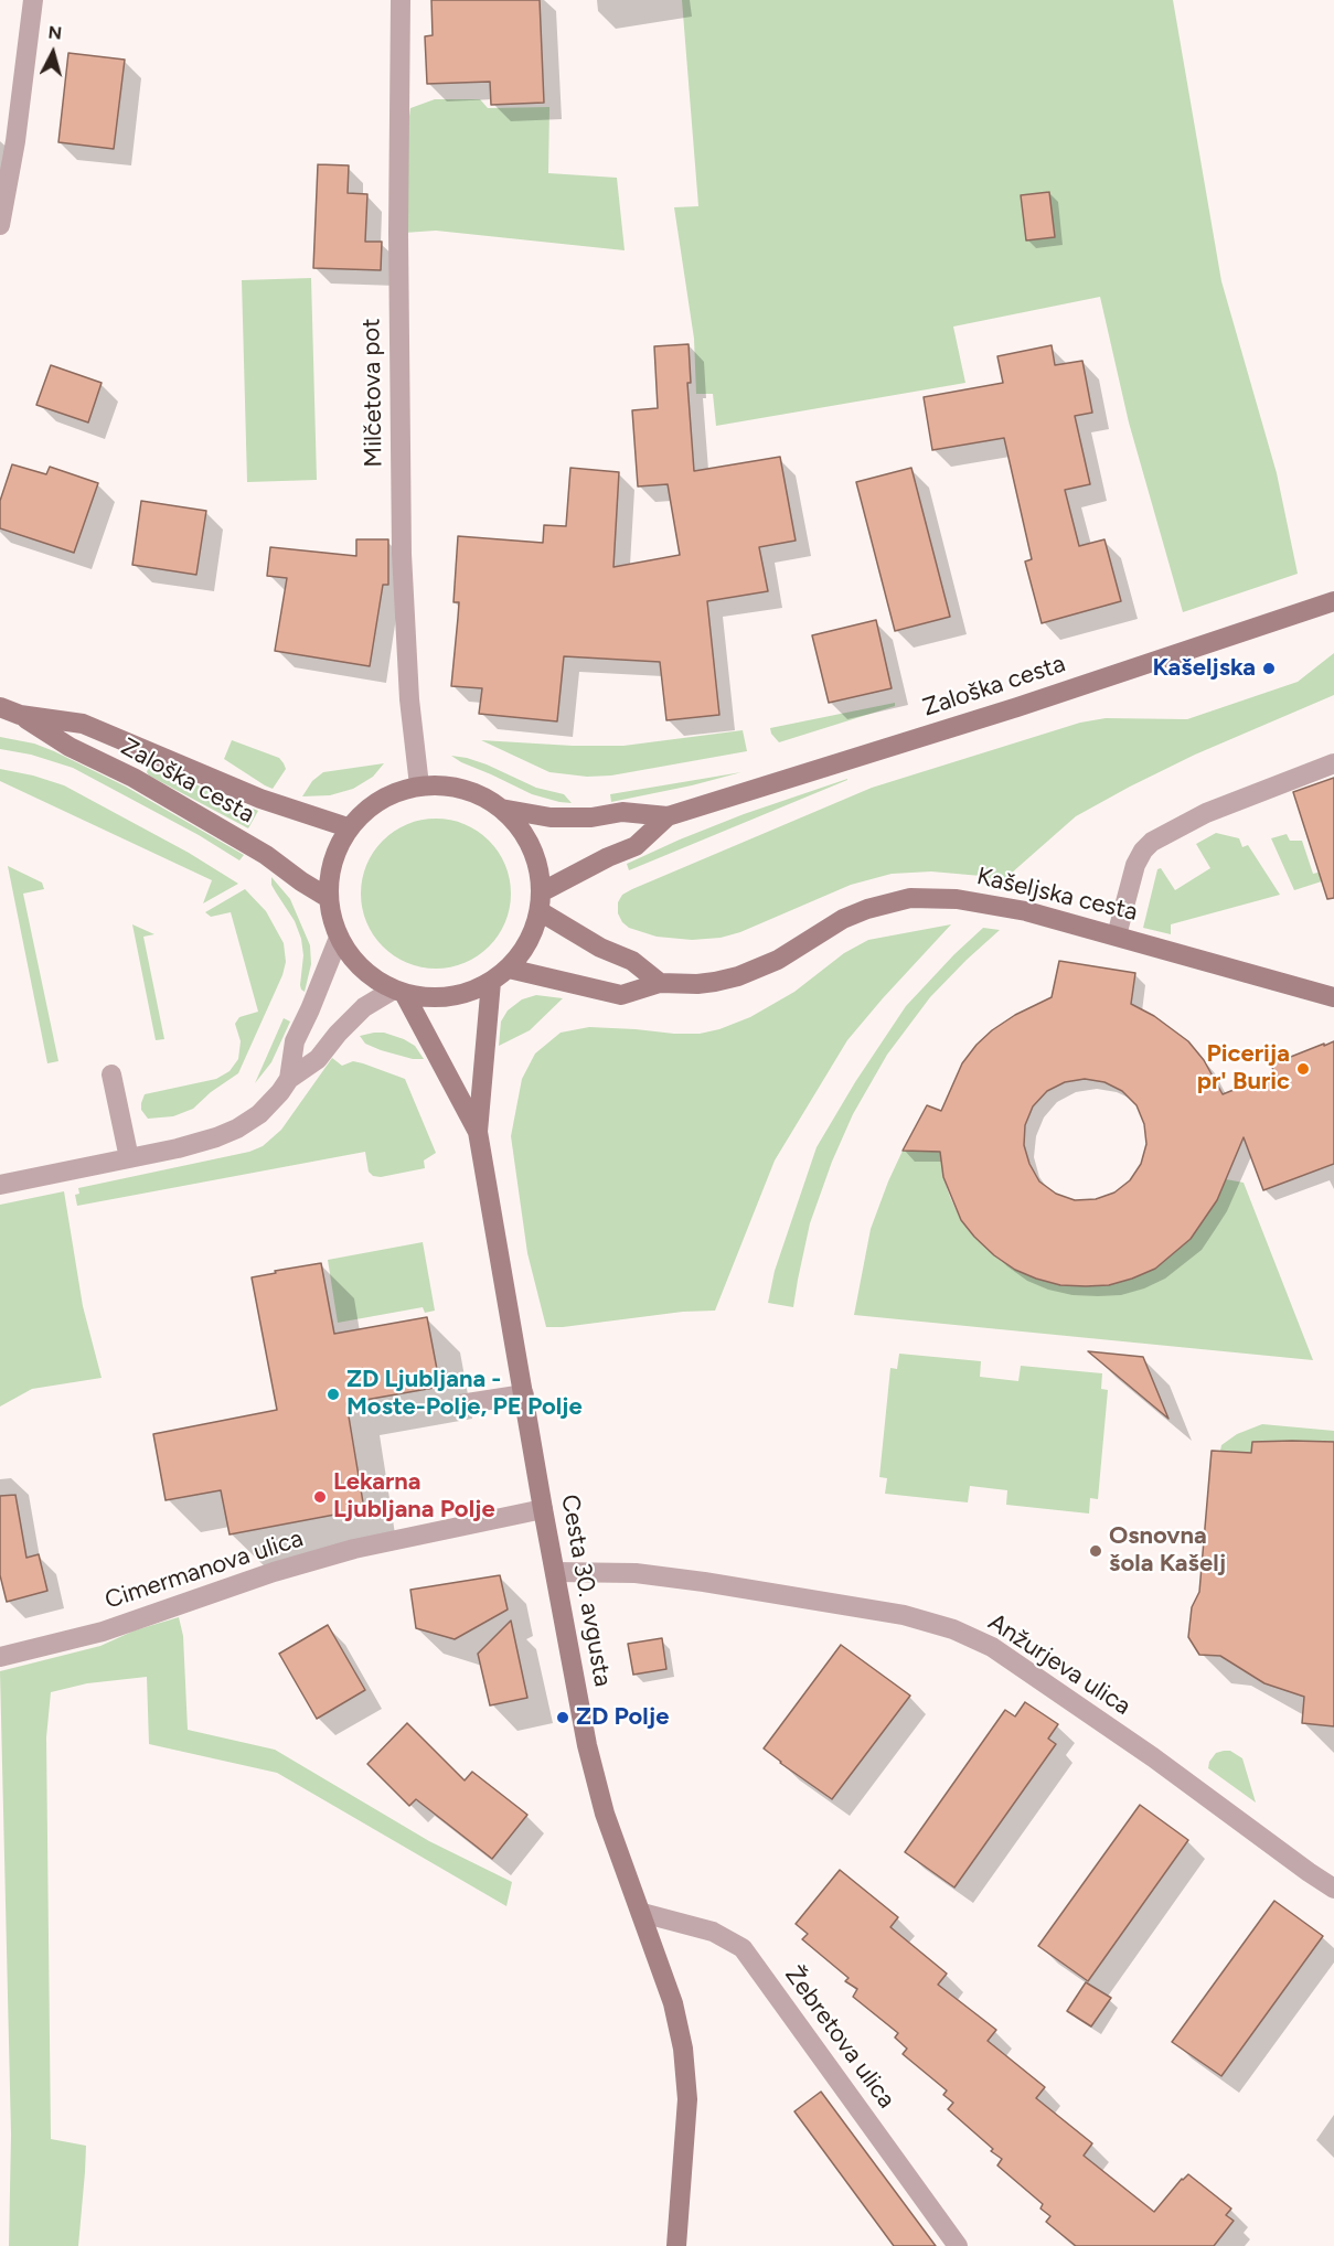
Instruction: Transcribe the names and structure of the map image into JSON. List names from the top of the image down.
{
  "streets": {
    "street": [
      "Milčetova pot",
      "Zaloška cesta",
      "Kašeljska cesta",
      "Cimermanova ulica",
      "Cesta 30. avgusta",
      "Anžurjeva ulica",
      "Žebretova ulica"
    ]
  },
  "crossings": [
    ["Milčetova pot", "Zaloška cesta"],
    ["Milčetova pot", "Kašeljska cesta"],
    ["Milčetova pot", "Cesta 30. avgusta"],
    ["Zaloška cesta", "Kašeljska cesta"],
    ["Zaloška cesta", "Cesta 30. avgusta"],
    ["Kašeljska cesta", "Cesta 30. avgusta"],
    ["Cimermanova ulica", "Cesta 30. avgusta"],
    ["Cesta 30. avgusta", "Anžurjeva ulica"],
    ["Cesta 30. avgusta", "Žebretova ulica"]
  ],
  "places": [
    "Kašeljska",
    "Picerija pr' Buric",
    "ZD Ljubljana - Moste-Polje, PE Polje",
    "Lekarna Ljubljana Polje",
    "Osnovna šola Kašelj",
    "ZD Polje"
  ],
  "north": "top"
}
